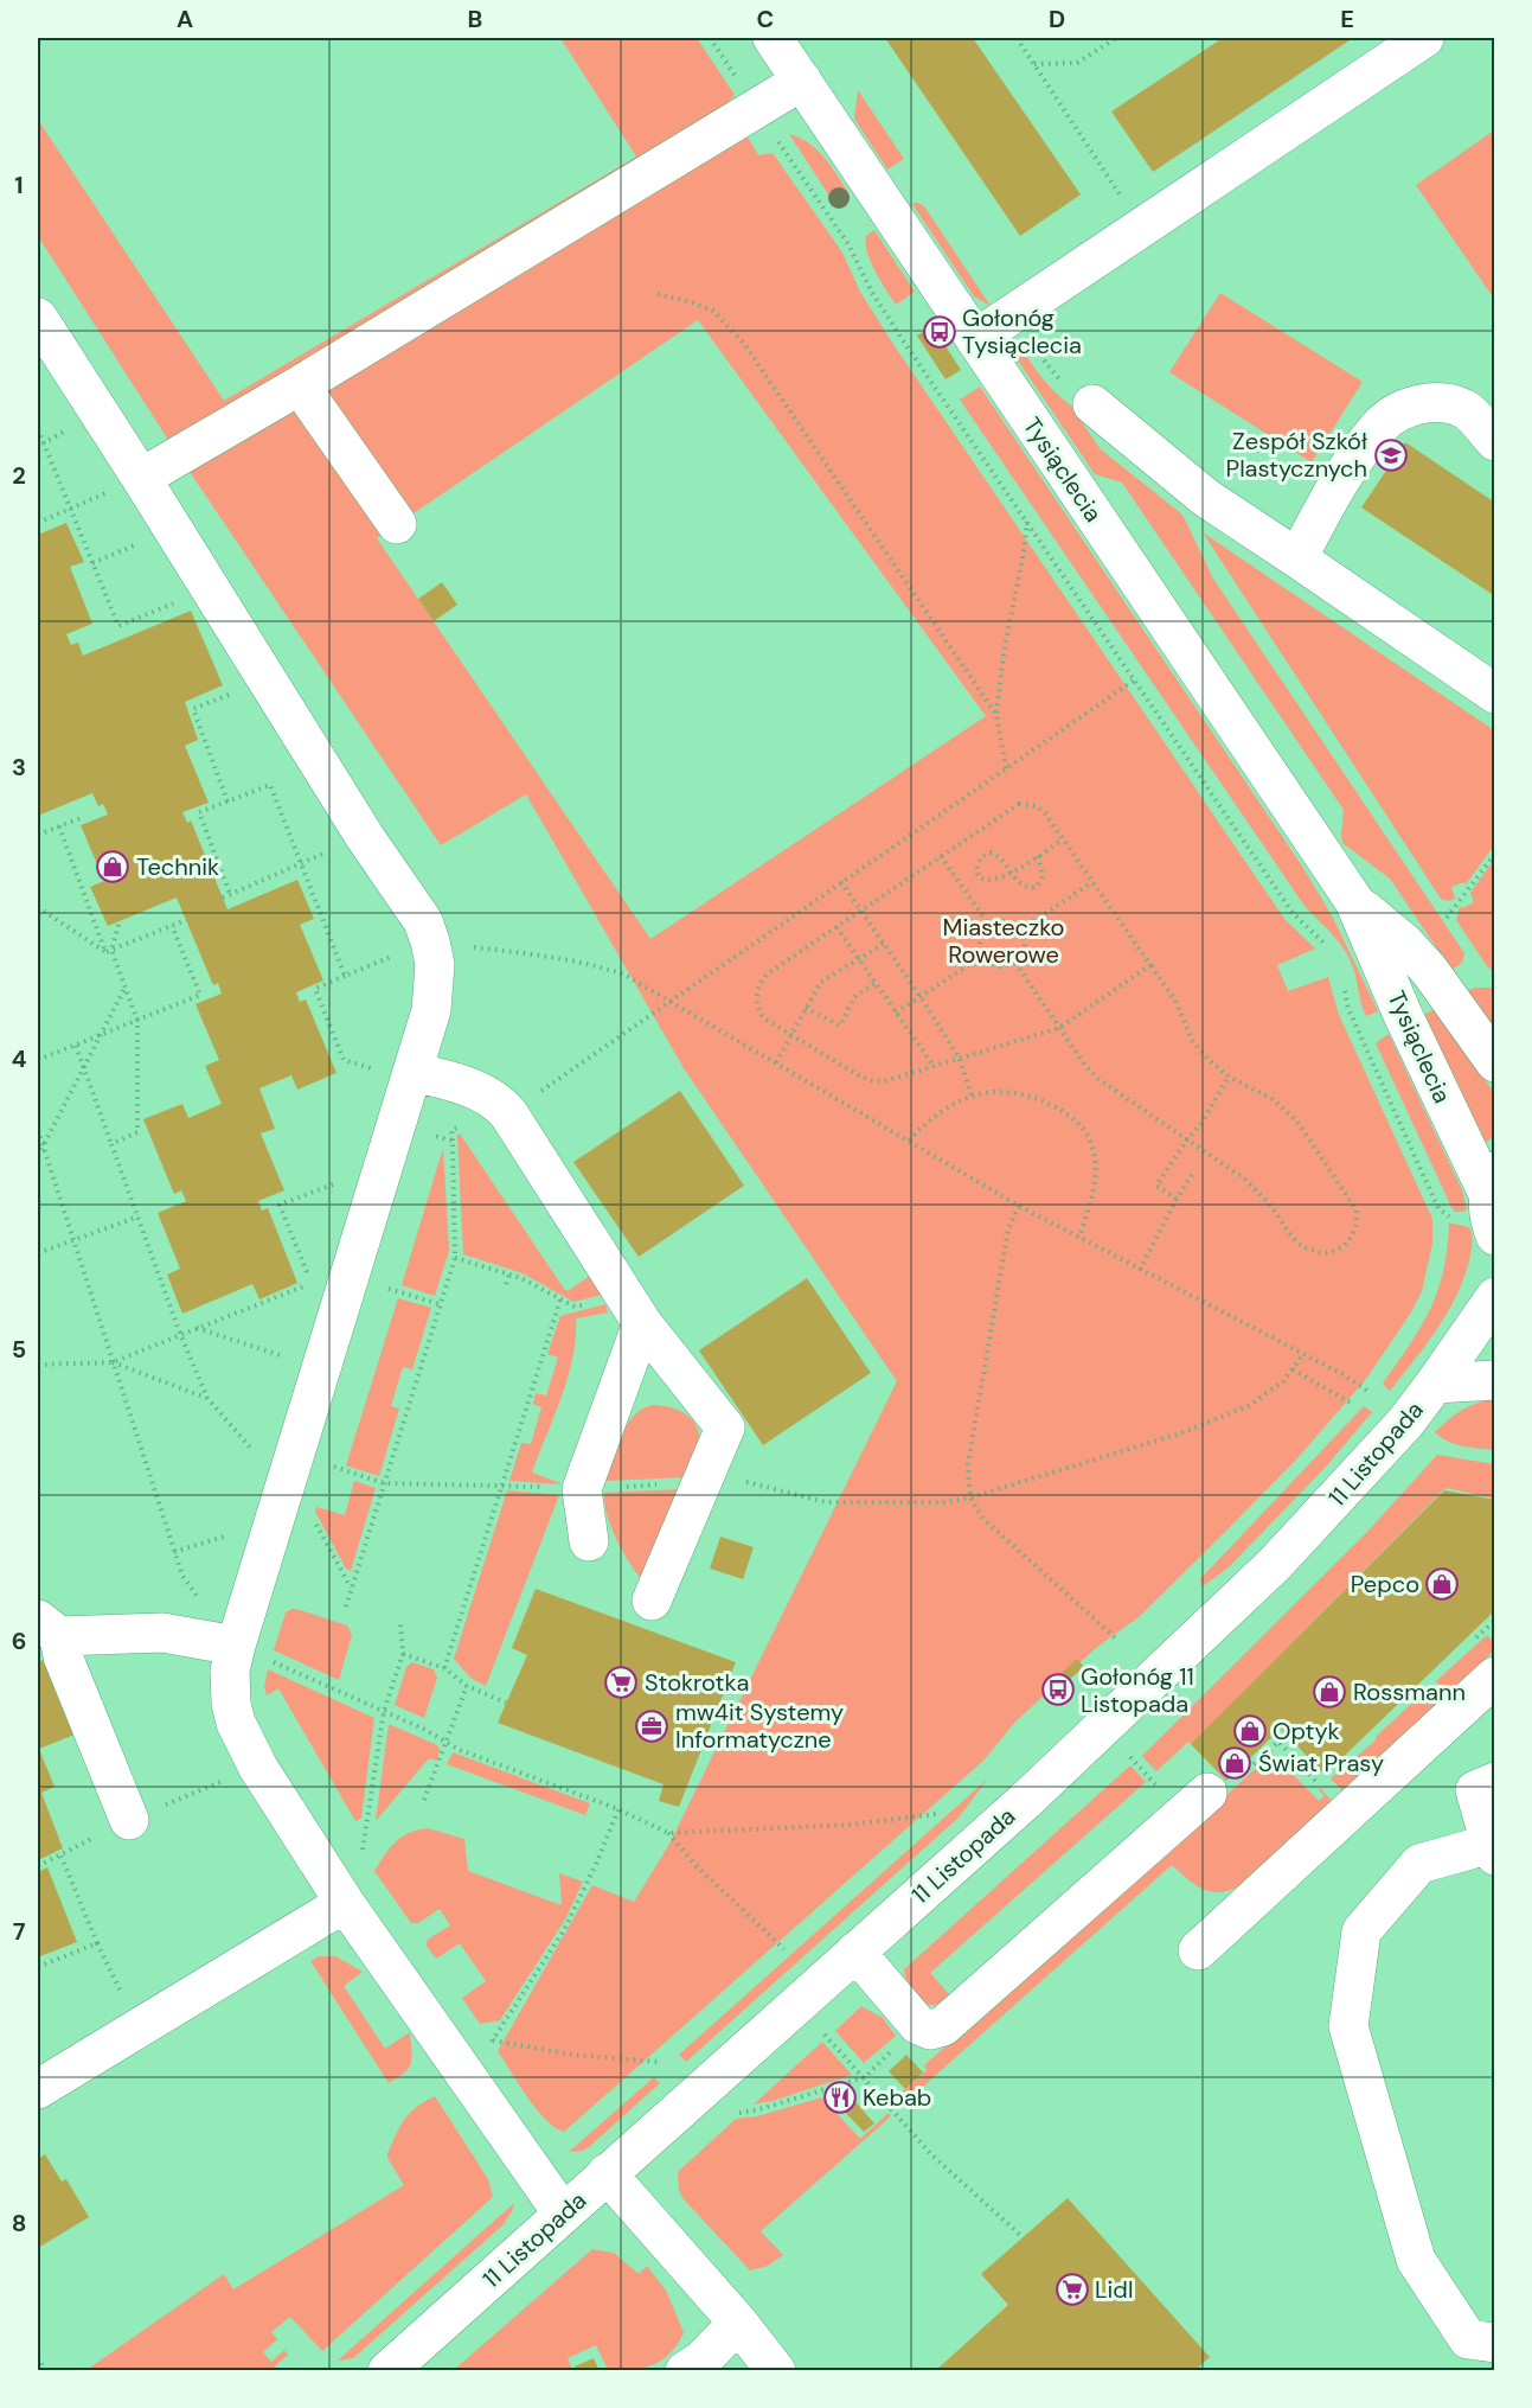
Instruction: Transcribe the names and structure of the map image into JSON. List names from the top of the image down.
{
  "streets": {
    "street": ["Tysiąclecia", "11 Listopada"]
  },
  "parks": ["Miasteczko Rowerowe"],
  "places": {
    "bus stop": ["Gołonóg Tysiąclecia", "Gołonóg 11 Listopada"],
    "school or university": ["Zespół Szkół Plastycznych"],
    "shop": [
      "Technik",
      "Pepco",
      "Rossmann",
      "Optyk",
      "Świat Prasy"
    ],
    "supermarket": ["Stokrotka", "Lidl"],
    "office": ["mw4it Systemy Informatyczne"],
    "restaurant": ["Kebab"]
  },
  "grid": {
    "columns": [
      "A",
      "B",
      "C",
      "D",
      "E"
    ],
    "rows": [
      "1",
      "2",
      "3",
      "4",
      "5",
      "6",
      "7",
      "8"
    ]
  }
}
